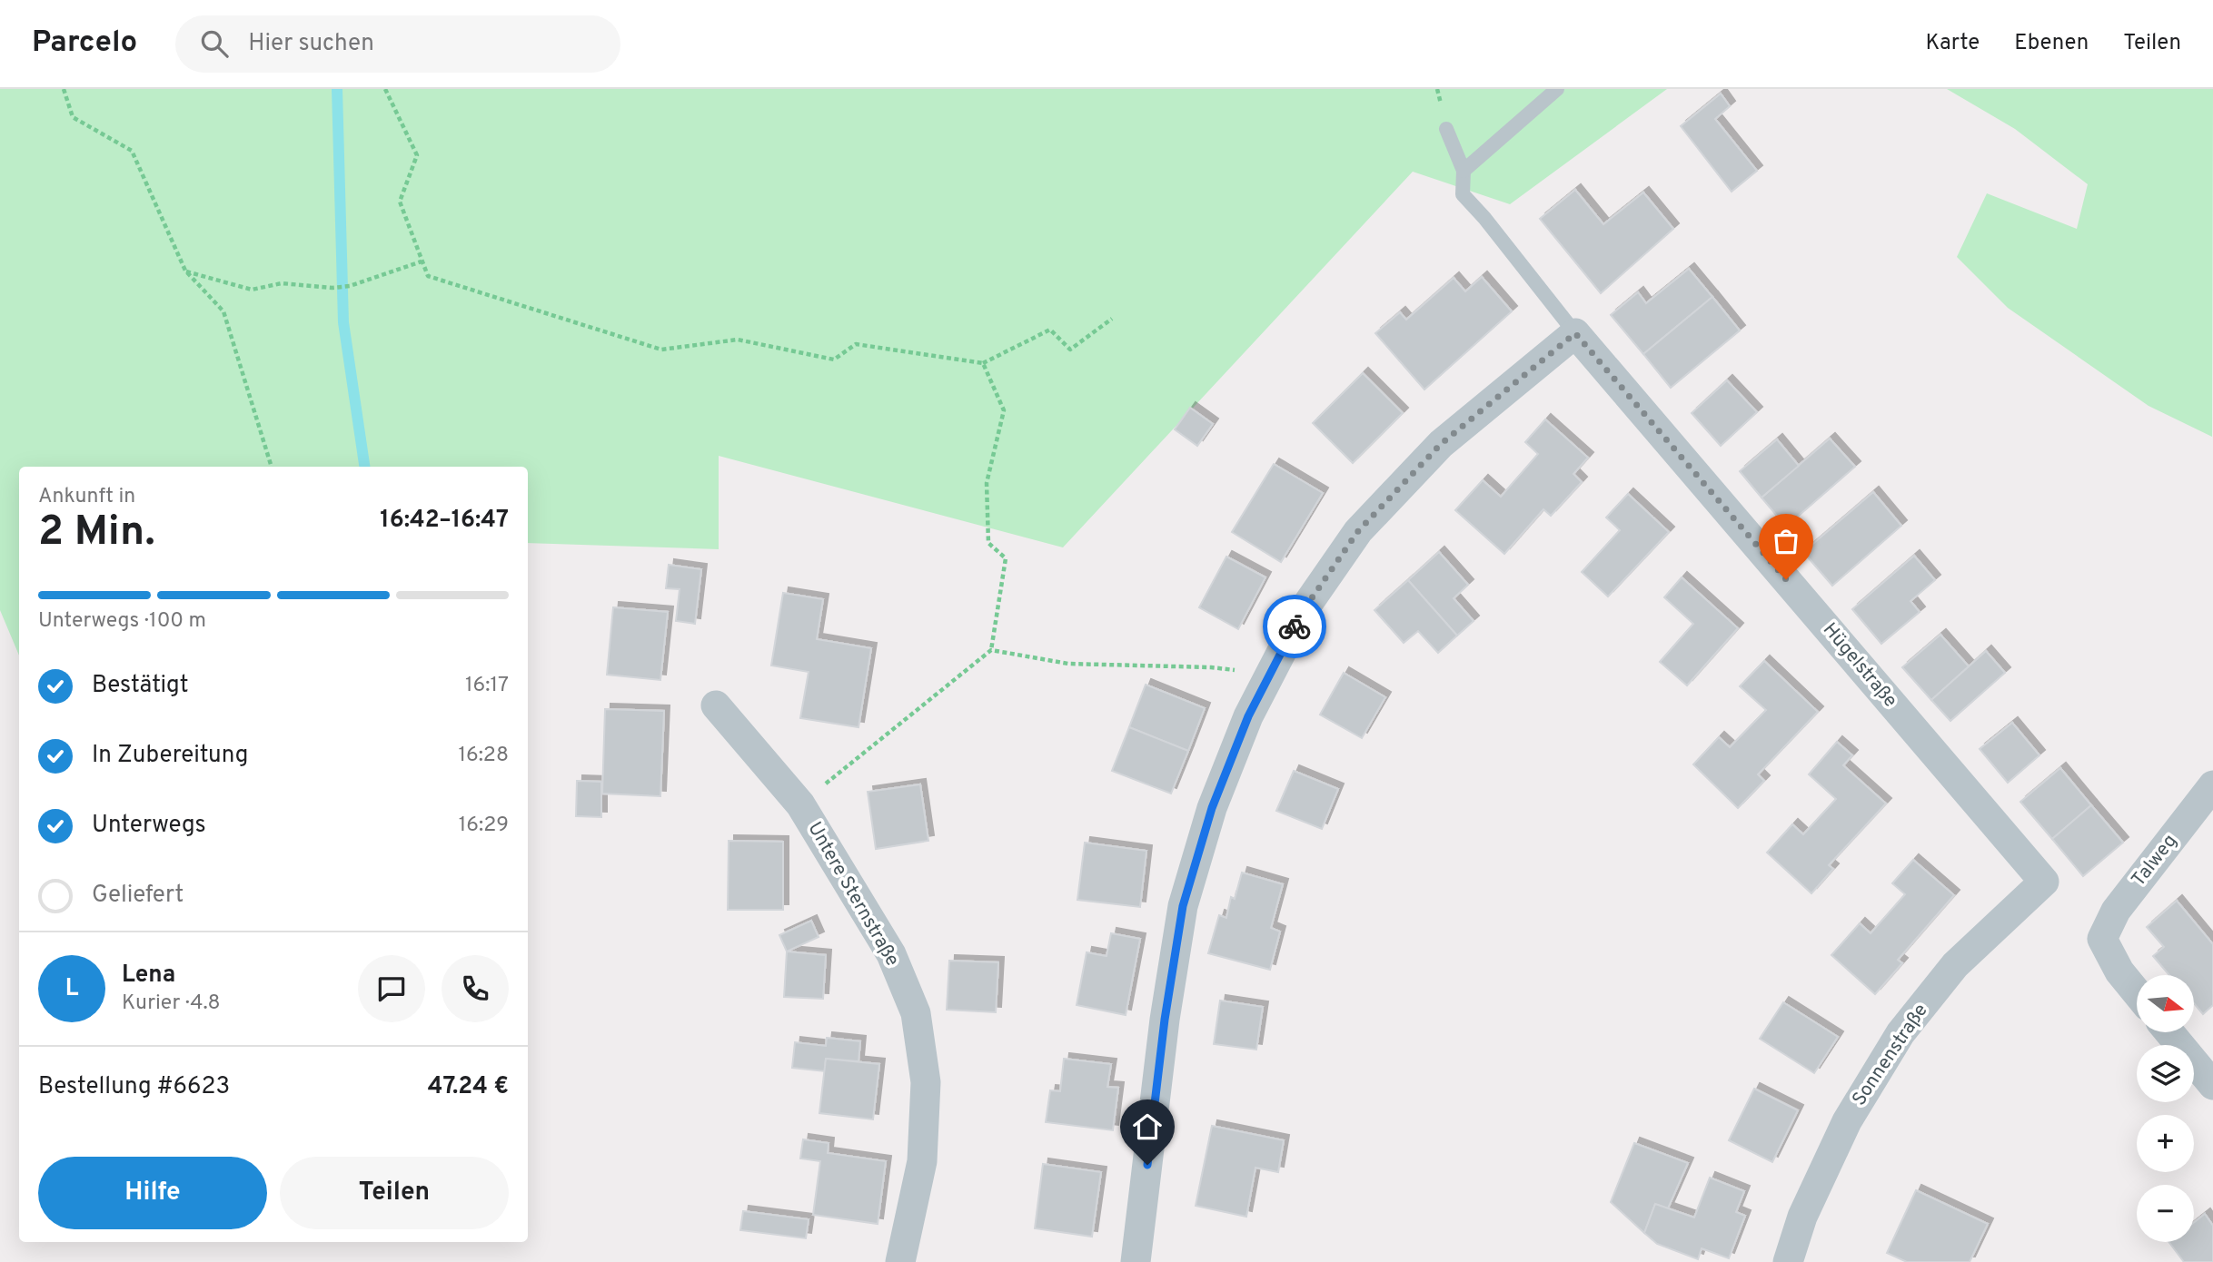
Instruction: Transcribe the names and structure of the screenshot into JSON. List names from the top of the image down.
{
  "streets": {
    "street": [
      "Hügelstraße",
      "Talweg",
      "Untere Sternstraße",
      "Sonnenstraße"
    ]
  },
  "crossings": [
    ["Hügelstraße", "Sonnenstraße"]
  ],
  "north": "right",
  "page": {
    "header": "Parcelo",
    "search": "Hier suchen",
    "nav": ["Karte", "Ebenen", "Teilen"],
    "heading": ["2 Min.", "Ankunft in", "16:42–16:47"],
    "panel": [
      "Lena",
      "Kurier · 4.8",
      "Bestellung #6623",
      "47.24 €"
    ],
    "bar": "Unterwegs · 100 m",
    "list": [
      ["Bestätigt", "16:17"],
      ["In Zubereitung", "16:28"],
      ["Unterwegs", "16:29"],
      "Geliefert"
    ],
    "round": "L",
    "map_buttons": ["+", "−"],
    "buttons": ["Hilfe", "Teilen"]
  }
}
